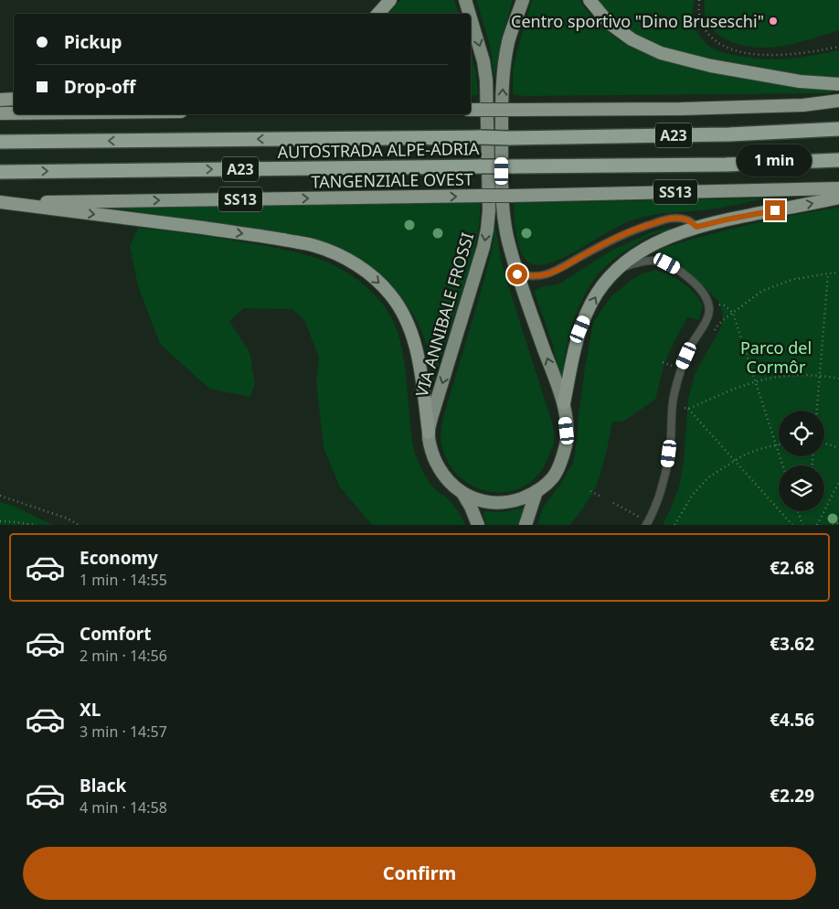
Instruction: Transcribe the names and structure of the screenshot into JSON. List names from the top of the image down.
{
  "streets": {
    "highway": [
      "A23",
      "AUTOSTRADA ALPE-ADRIA",
      "TANGENZIALE OVEST",
      "SS13"
    ],
    "main road": ["VIA ANNIBALE FROSSI"]
  },
  "parks": ["Parco del Cormôr"],
  "places": ["Centro sportivo \"Dino Bruseschi\""],
  "page": {
    "banner": ["Pickup", "Drop-off"],
    "bubble": "1 min",
    "list": [
      {
        "name": "Economy",
        "note": "1 min · 14:55",
        "value": "€2.68"
      },
      {
        "name": "Comfort",
        "note": "2 min · 14:56",
        "value": "€3.62"
      },
      {
        "name": "XL",
        "note": "3 min · 14:57",
        "value": "€4.56"
      },
      {
        "name": "Black",
        "note": "4 min · 14:58",
        "value": "€2.29"
      }
    ],
    "buttons": "Confirm"
  }
}
